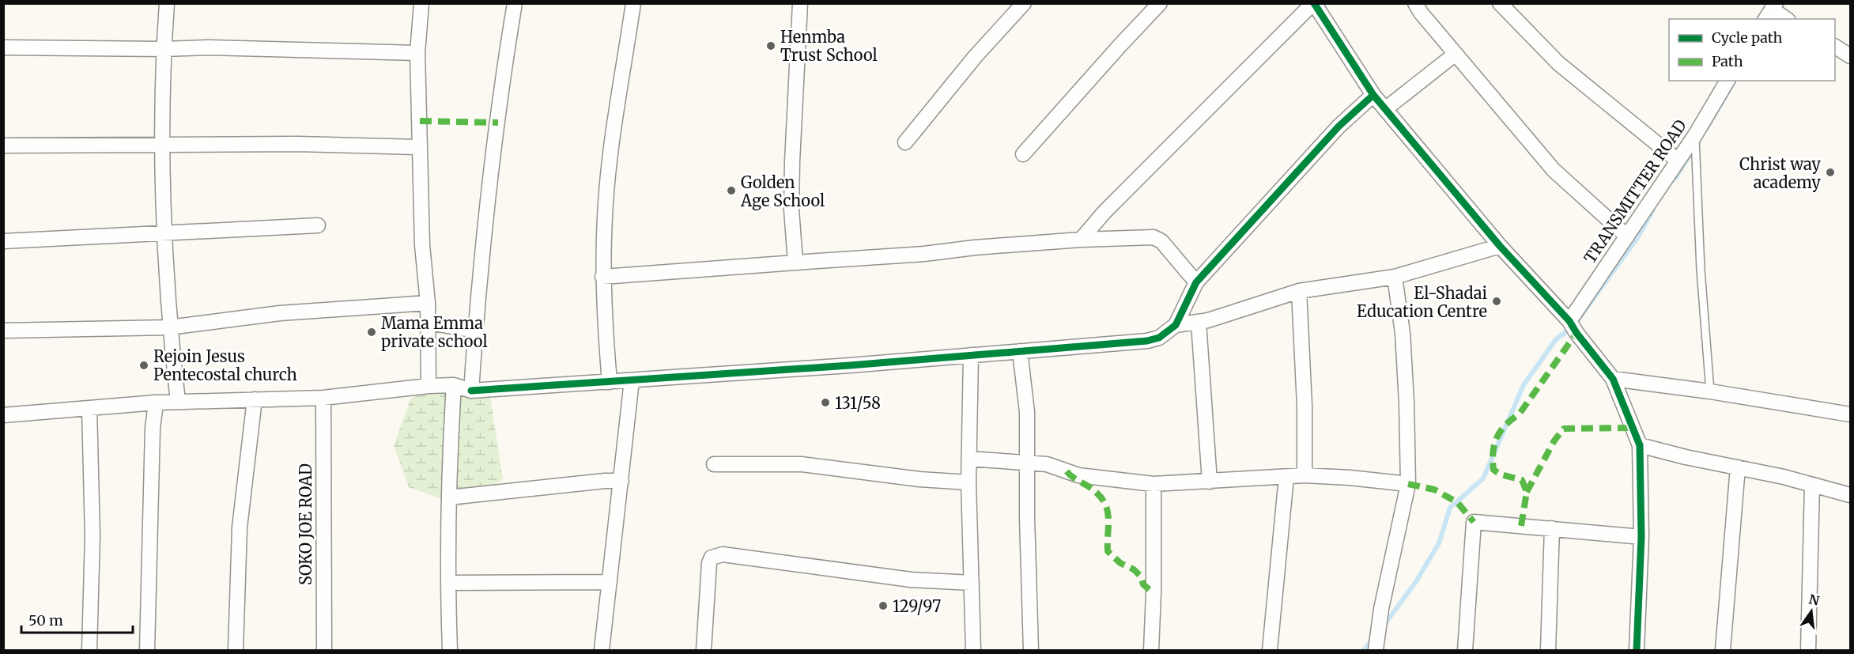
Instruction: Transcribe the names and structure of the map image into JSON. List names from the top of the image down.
{
  "streets": {
    "street": ["TRANSMITTER ROAD", "SOKO JOE ROAD"]
  },
  "places": [
    "Henmba Trust School",
    "Christ way academy",
    "Golden Age School",
    "El-Shadai Education Centre",
    "Mama Emma private school",
    "Rejoin Jesus Pentecostal church",
    "131/58",
    "129/97"
  ],
  "legend": ["Cycle path", "Path"],
  "scale_bar": "50 m",
  "north": "top"
}
